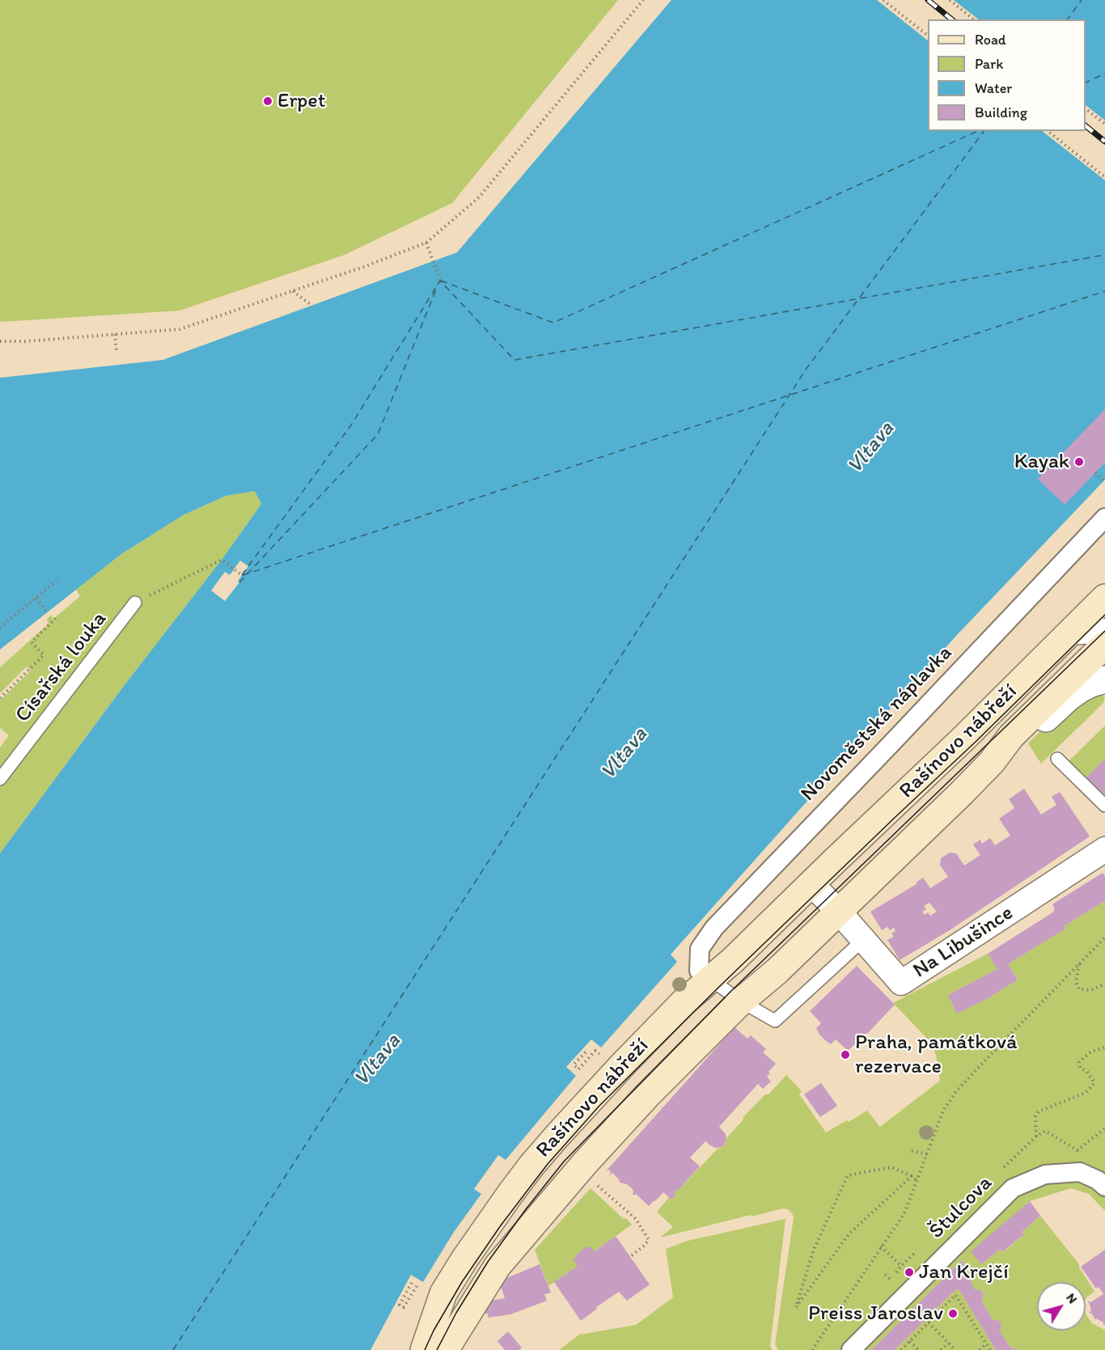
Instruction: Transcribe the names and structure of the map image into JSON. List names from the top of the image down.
{
  "streets": {
    "main road": ["Rašínovo nábřeží"],
    "street": ["Novoměstská náplavka", "Na Libušince", "Štulcova"],
    "lane": ["Císařská louka"]
  },
  "crossings": [
    ["Novoměstská náplavka", "Rašínovo nábřeží"],
    ["Rašínovo nábřeží", "Na Libušince"]
  ],
  "water": ["Vltava"],
  "places": [
    "Erpet",
    "Kayak",
    "Praha, památková rezervace",
    "Jan Krejčí",
    "Preiss Jaroslav"
  ],
  "legend": [
    "Road",
    "Park",
    "Water",
    "Building"
  ],
  "north": "top right"
}
